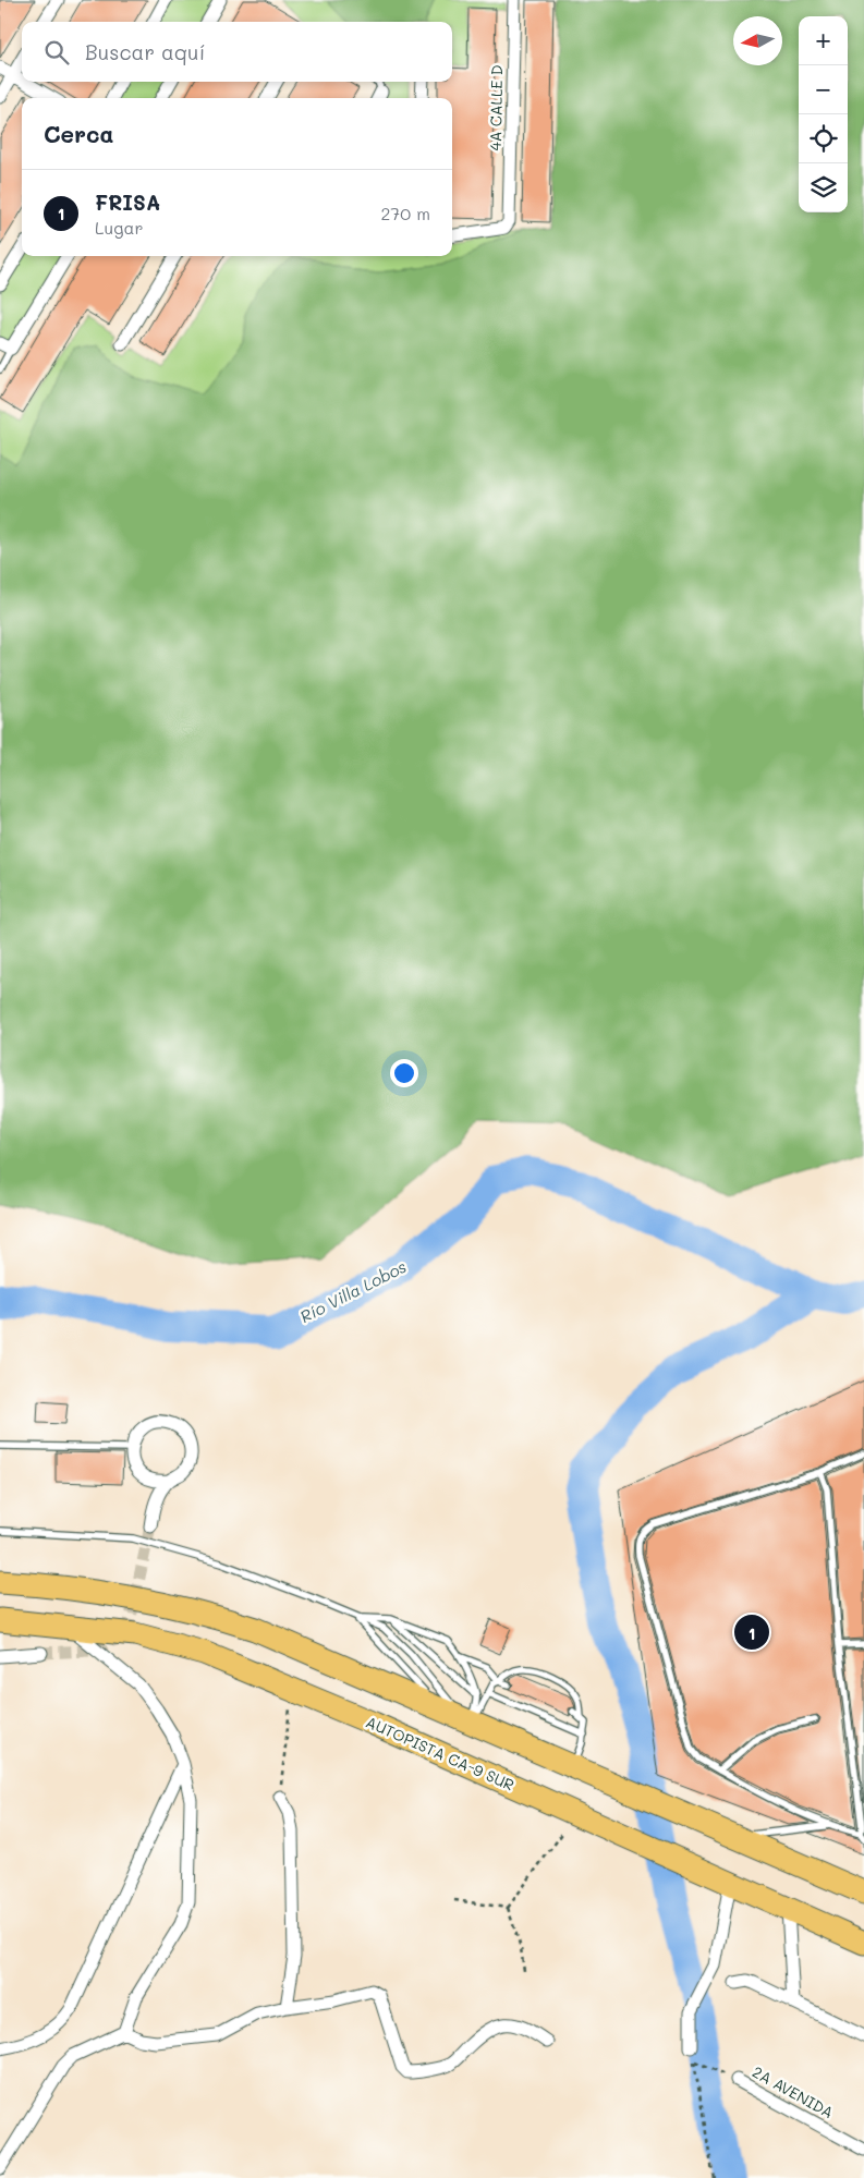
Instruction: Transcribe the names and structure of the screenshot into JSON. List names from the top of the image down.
{
  "streets": {
    "highway": ["AUTOPISTA CA-9 SUR"],
    "street": ["4A CALLE D", "2A AVENIDA"]
  },
  "water": ["Río Villa Lobos"],
  "north": "left",
  "page": {
    "map_buttons": ["+", "−"],
    "search": "Buscar aquí",
    "heading": "Cerca",
    "list": [
      {
        "mark": "1",
        "name": "FRISA",
        "note": "Lugar",
        "value": "270 m"
      }
    ],
    "pins": "1"
  }
}
